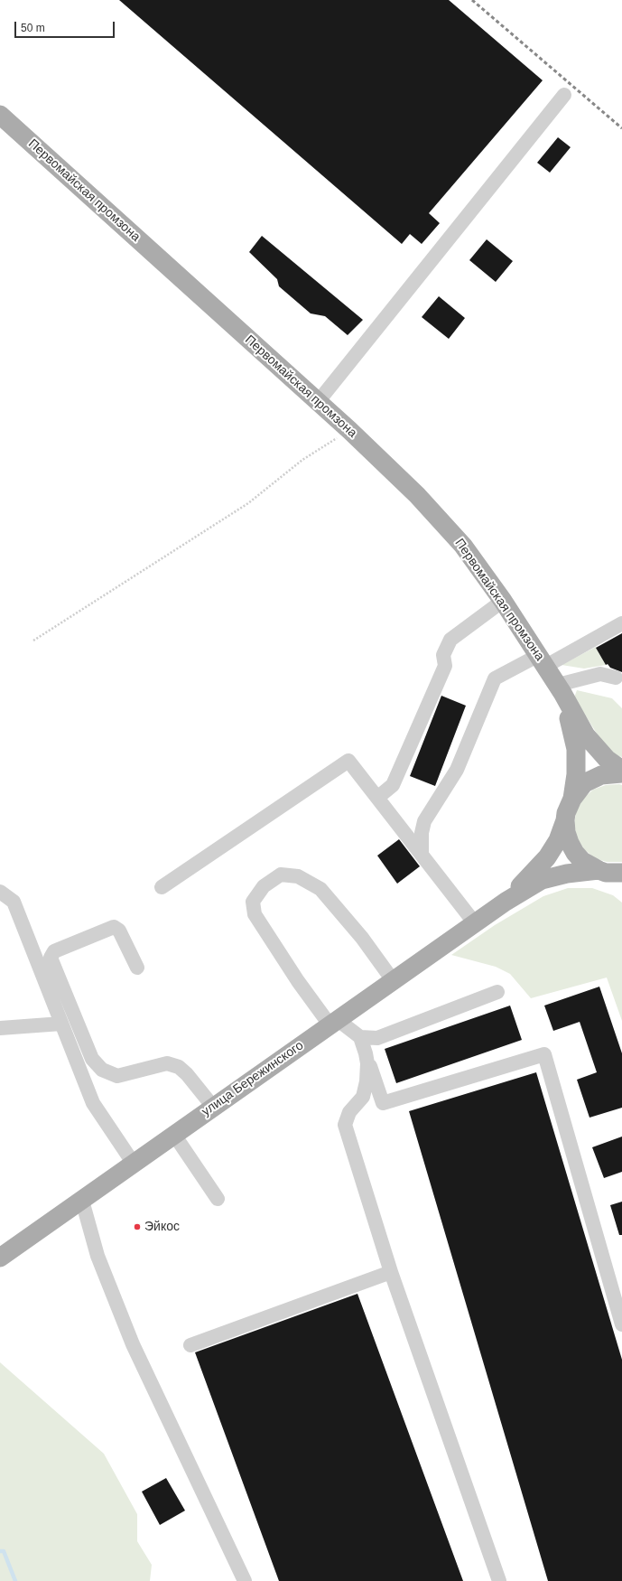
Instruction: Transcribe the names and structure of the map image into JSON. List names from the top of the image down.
{
  "streets": {
    "main road": ["Первомайская промзона", "улица Бережинского"]
  },
  "places": ["Эйкос"],
  "scale_bar": "50 m"
}
